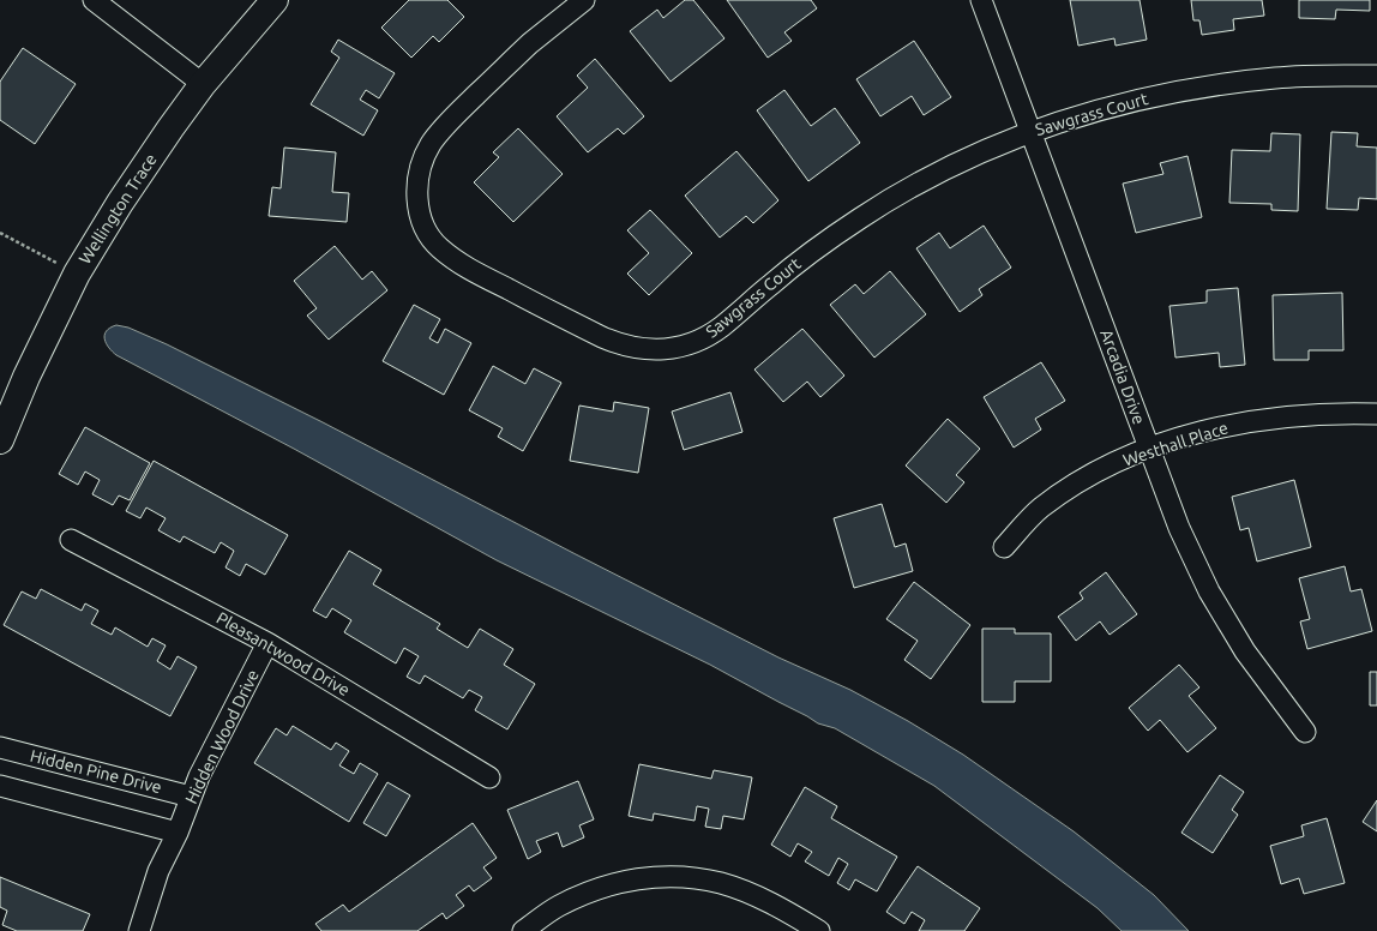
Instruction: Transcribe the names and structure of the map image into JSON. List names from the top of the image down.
{
  "streets": {
    "street": [
      "Sawgrass Court",
      "Wellington Trace",
      "Arcadia Drive",
      "Westhall Place",
      "Pleasantwood Drive",
      "Hidden Wood Drive",
      "Hidden Pine Drive"
    ]
  },
  "crossings": [
    ["Sawgrass Court", "Arcadia Drive"],
    ["Arcadia Drive", "Westhall Place"],
    ["Pleasantwood Drive", "Hidden Wood Drive"],
    ["Hidden Wood Drive", "Hidden Pine Drive"]
  ]
}
